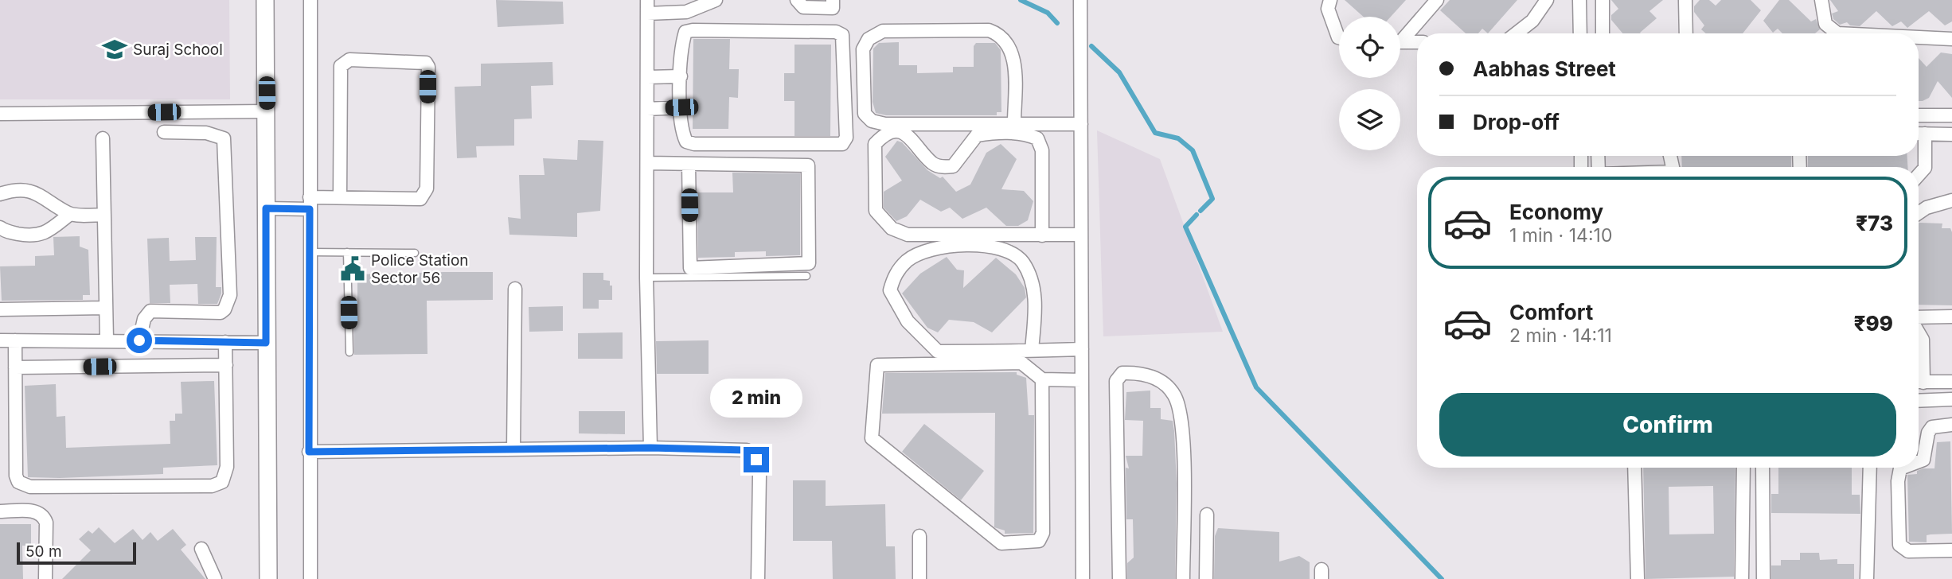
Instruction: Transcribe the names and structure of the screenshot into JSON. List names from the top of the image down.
{
  "places": {
    "school or university": ["Suraj School"],
    "public building": ["Police Station Sector 56"]
  },
  "scale_bar": "50 m",
  "page": {
    "banner": ["Aabhas Street", "Drop-off"],
    "list": [
      {
        "name": "Economy",
        "note": "1 min · 14:10",
        "value": "₹73"
      },
      {
        "name": "Comfort",
        "note": "2 min · 14:11",
        "value": "₹99"
      }
    ],
    "bubble": "2 min",
    "buttons": "Confirm",
    "scale": "50 m"
  }
}
